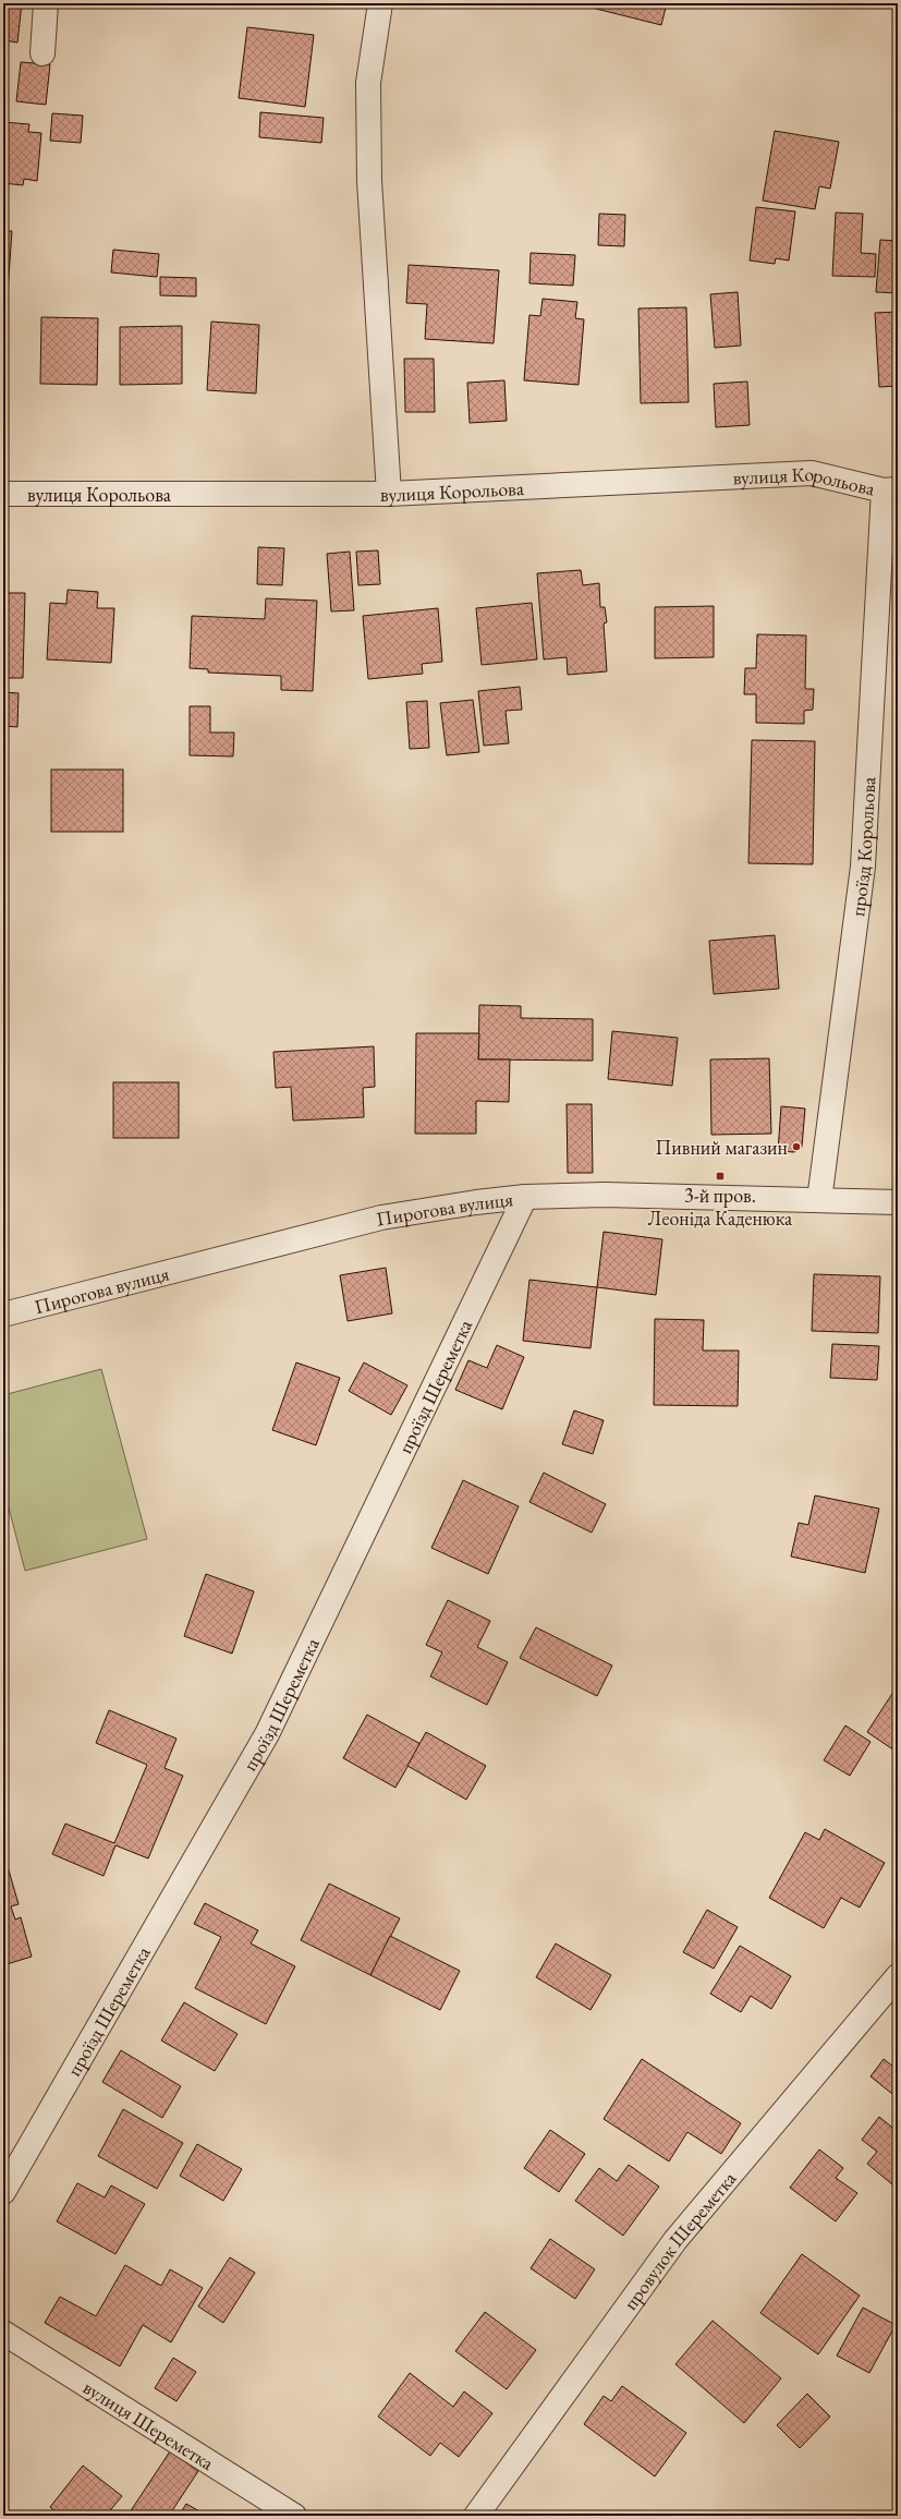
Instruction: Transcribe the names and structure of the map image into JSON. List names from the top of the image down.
{
  "streets": {
    "street": [
      "вулиця Корольова",
      "проїзд Корольова",
      "Пирогова вулиця",
      "проїзд Шереметка",
      "провулок Шереметка",
      "вулиця Шереметка"
    ]
  },
  "crossings": [
    ["вулиця Корольова", "проїзд Корольова"],
    ["проїзд Корольова", "Пирогова вулиця"],
    ["Пирогова вулиця", "проїзд Шереметка"]
  ],
  "places": {
    "other": ["Пивний магазин"],
    "transit": ["3-й пров. Леоніда Каденюка"]
  }
}
